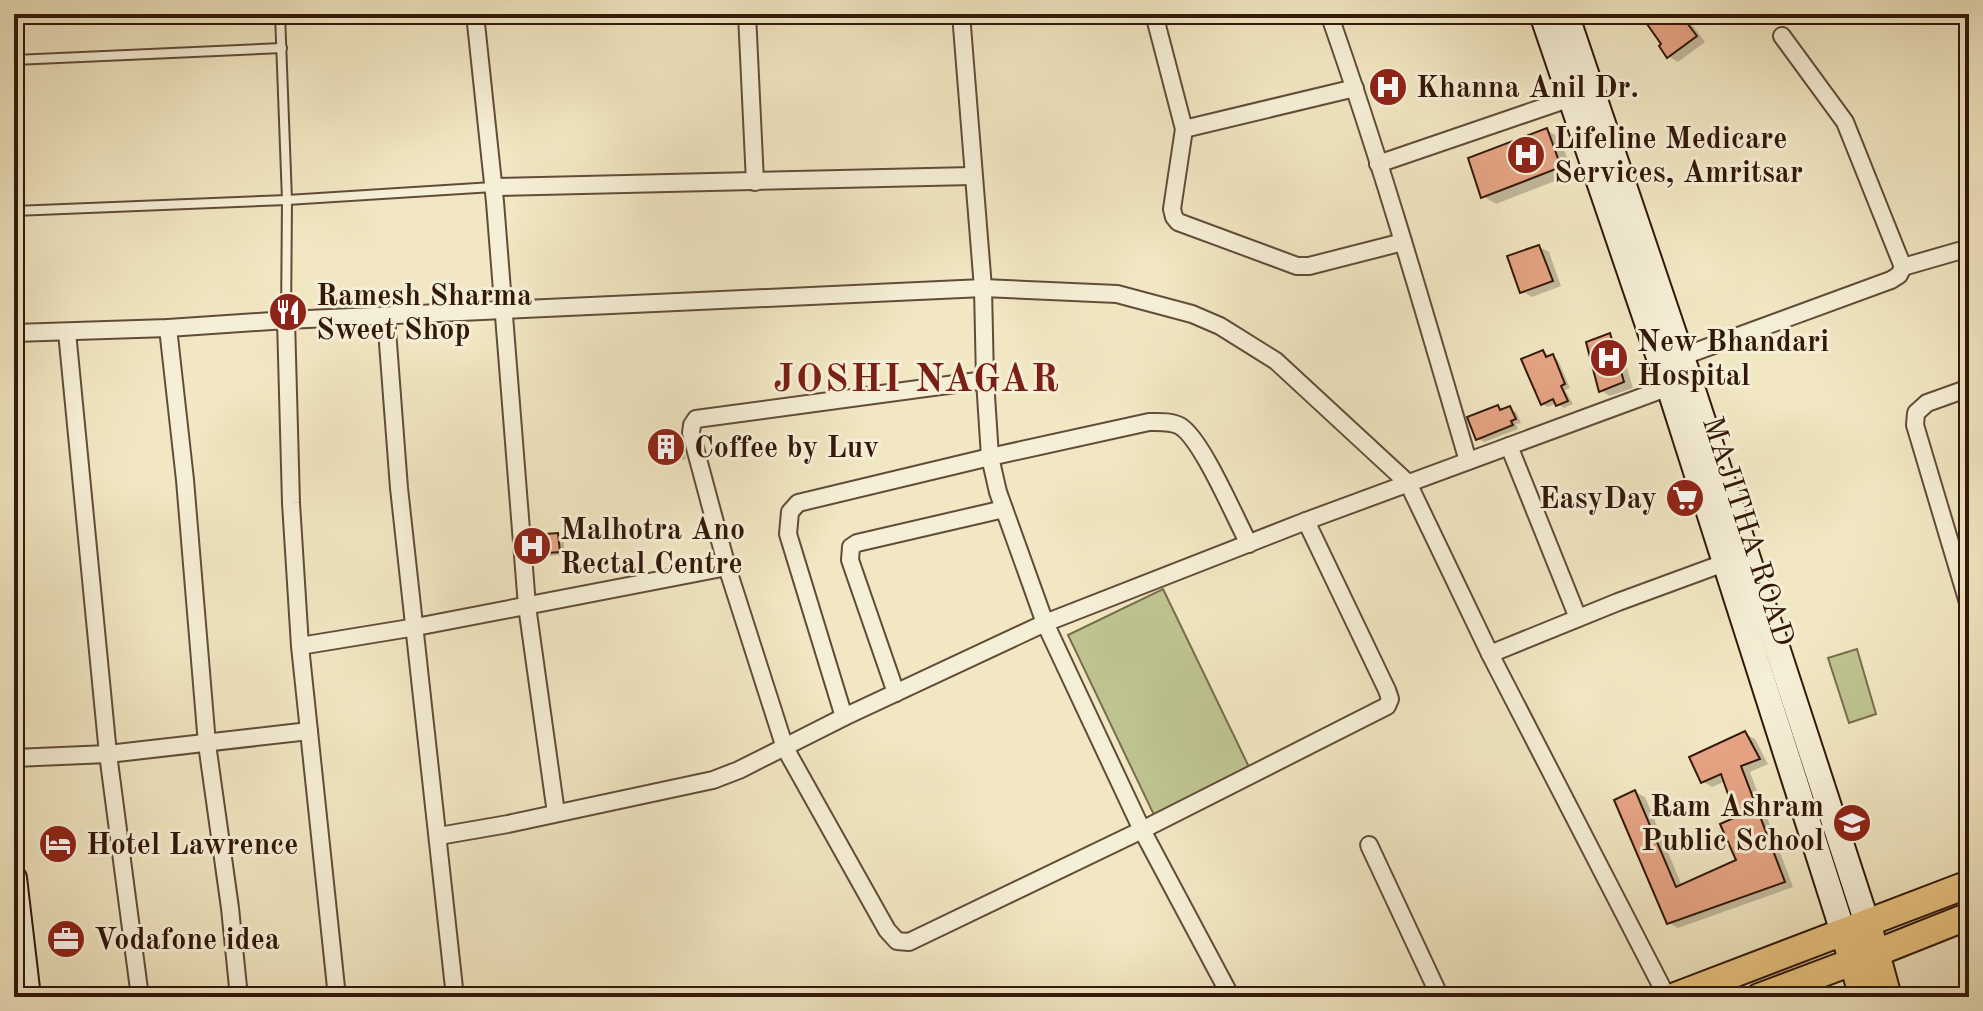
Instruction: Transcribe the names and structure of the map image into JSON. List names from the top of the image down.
{
  "streets": {
    "main road": ["MAJITHA ROAD"]
  },
  "districts": ["JOSHI NAGAR"],
  "places": {
    "hospital": [
      "Khanna Anil Dr.",
      "Lifeline Medicare Services, Amritsar",
      "New Bhandari Hospital",
      "Malhotra Ano Rectal Centre"
    ],
    "restaurant": ["Ramesh Sharma Sweet Shop"],
    "building": ["Coffee by Luv"],
    "supermarket": ["EasyDay"],
    "school or university": ["Ram Ashram Public School"],
    "hotel": ["Hotel Lawrence"],
    "office": ["Vodafone idea"]
  }
}
